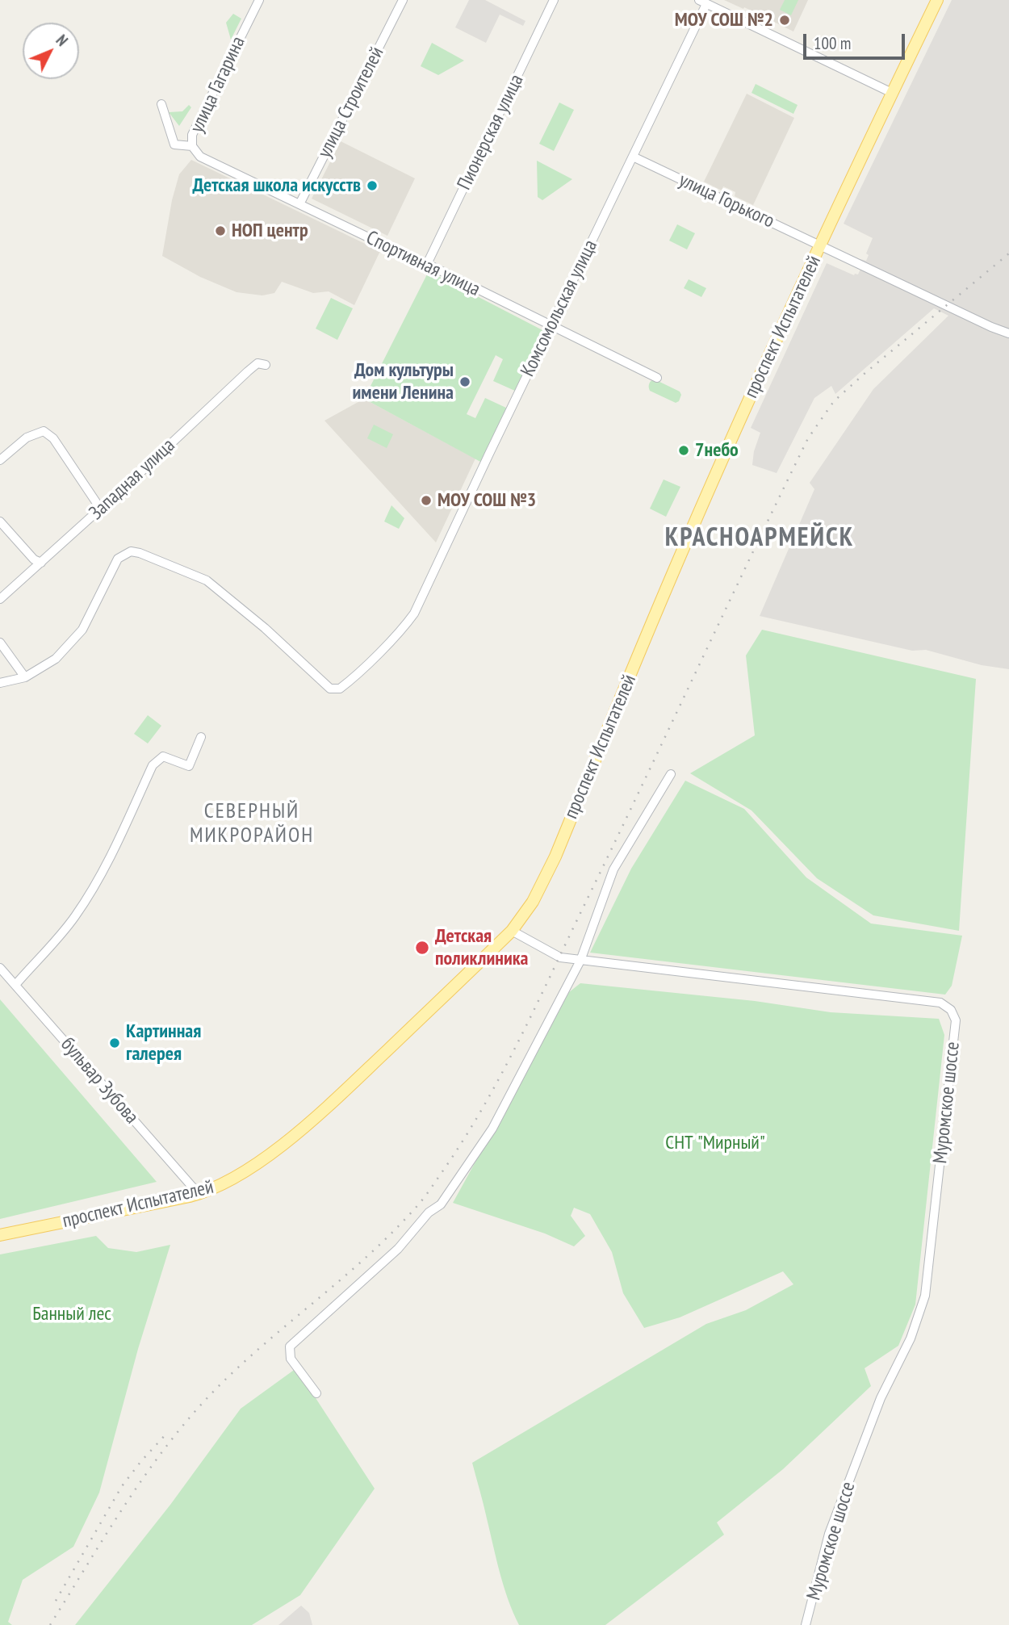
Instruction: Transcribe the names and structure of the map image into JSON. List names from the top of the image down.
{
  "streets": {
    "main road": ["проспект Испытателей"],
    "street": [
      "улица Гагарина",
      "улица Строителей",
      "Пионерская улица",
      "улица Горького",
      "Спортивная улица",
      "Комсомольская улица",
      "Западная улица",
      "бульвар Зубова",
      "Муромское шоссе"
    ]
  },
  "crossings": [
    ["улица Гагарина", "Спортивная улица"],
    ["улица Строителей", "Спортивная улица"],
    ["Пионерская улица", "Спортивная улица"],
    ["улица Горького", "Комсомольская улица"],
    ["улица Горького", "проспект Испытателей"],
    ["Спортивная улица", "Комсомольская улица"],
    ["проспект Испытателей", "бульвар Зубова"],
    ["проспект Испытателей", "Муромское шоссе"]
  ],
  "districts": ["КРАСНОАРМЕЙСК", "СЕВЕРНЫЙ МИКРОРАЙОН"],
  "parks": ["СНТ \"Мирный\"", "Банный лес"],
  "places": [
    "МОУ СОШ №2",
    "Детская школа искусств",
    "НОП центр",
    "Дом культуры имени Ленина",
    "7небо",
    "МОУ СОШ №3",
    "Детская поликлиника",
    "Картинная галерея"
  ],
  "scale_bar": "100 m",
  "north": "top right"
}
